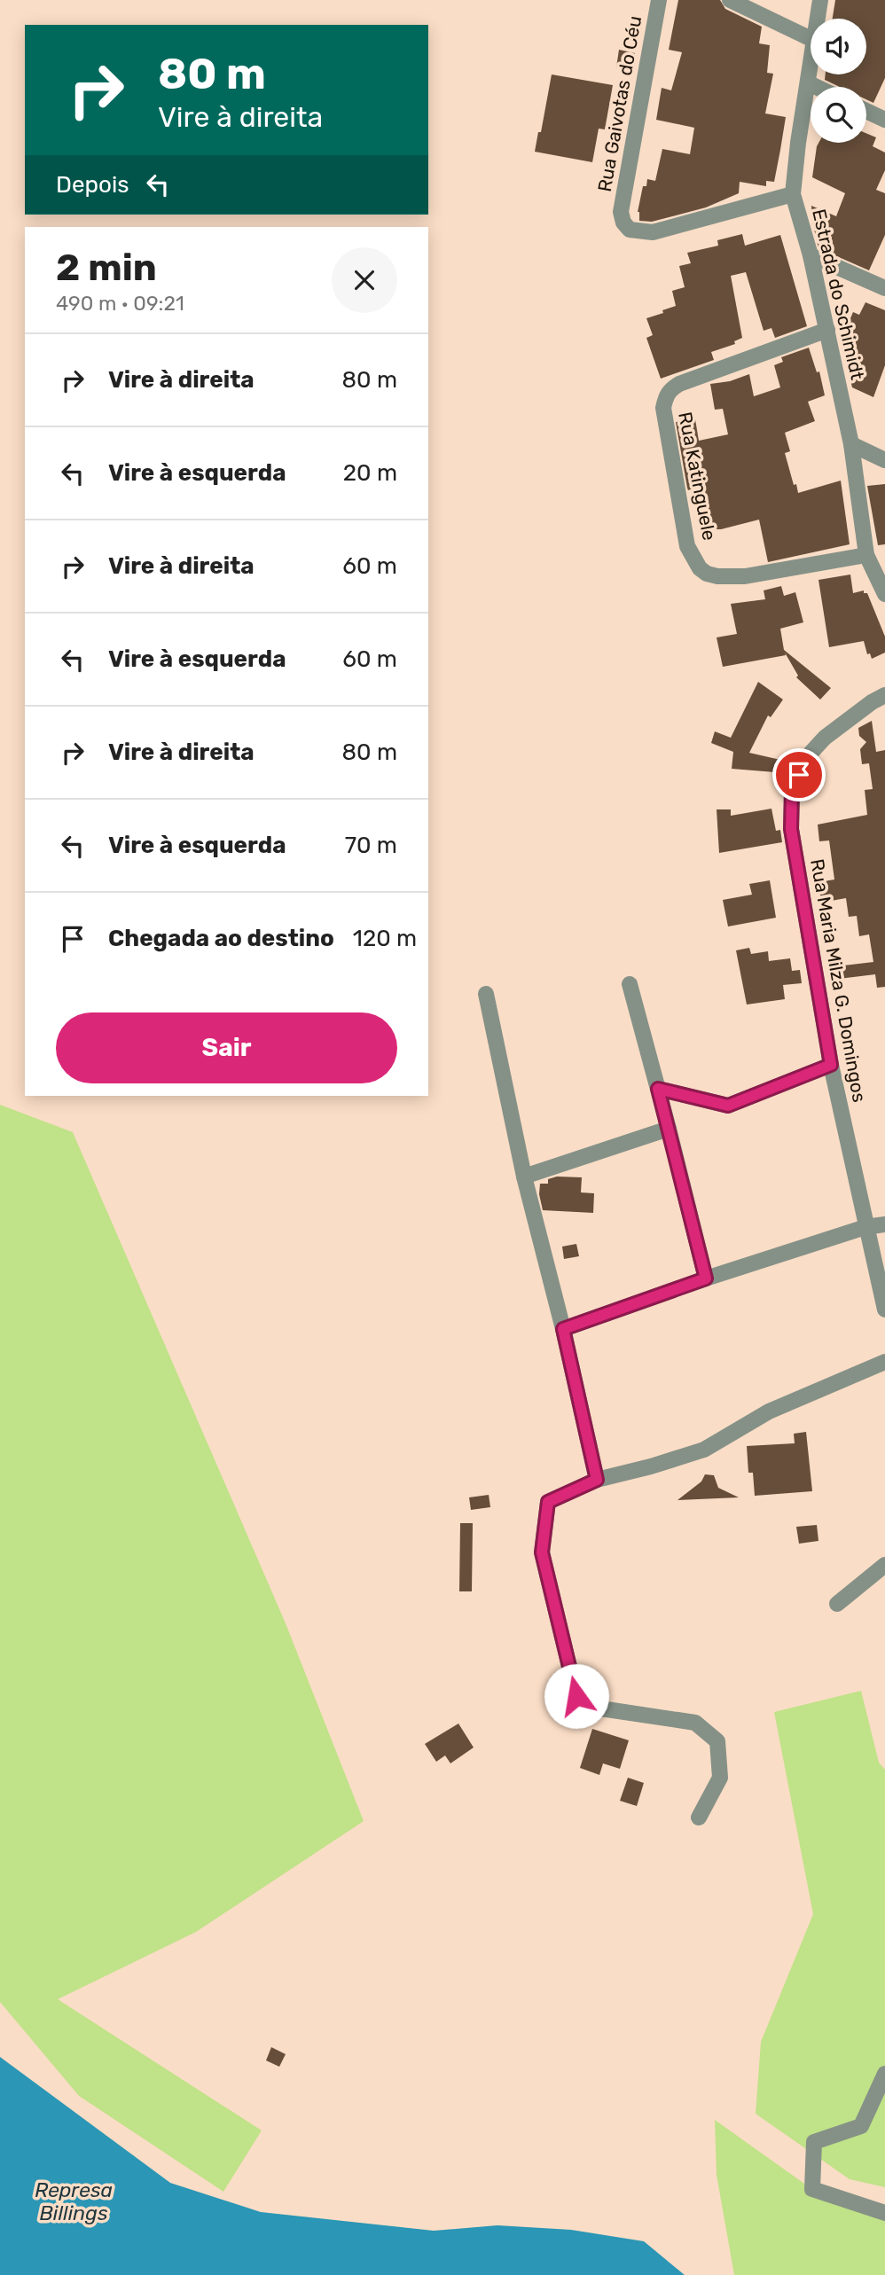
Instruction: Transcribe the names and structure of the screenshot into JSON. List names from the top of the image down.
{
  "streets": {
    "street": [
      "Rua Gaivotas do Céu",
      "Estrada do Schimidt",
      "Rua Katinguele",
      "Rua Maria Milza G. Domingos"
    ]
  },
  "crossings": [
    ["Rua Gaivotas do Céu", "Estrada do Schimidt"],
    ["Estrada do Schimidt", "Rua Katinguele"]
  ],
  "water": ["Represa Billings"],
  "page": {
    "turn": ["80 m", "Vire à direita"],
    "then": "Depois",
    "heading": ["2 min", "490 m · 09:21"],
    "list": [
      {
        "name": "Vire à direita",
        "value": "80 m"
      },
      {
        "name": "Vire à esquerda",
        "value": "20 m"
      },
      {
        "name": "Vire à direita",
        "value": "60 m"
      },
      {
        "name": "Vire à esquerda",
        "value": "60 m"
      },
      {
        "name": "Vire à direita",
        "value": "80 m"
      },
      {
        "name": "Vire à esquerda",
        "value": "70 m"
      },
      {
        "name": "Chegada ao destino",
        "value": "120 m"
      }
    ],
    "buttons": "Sair"
  }
}
